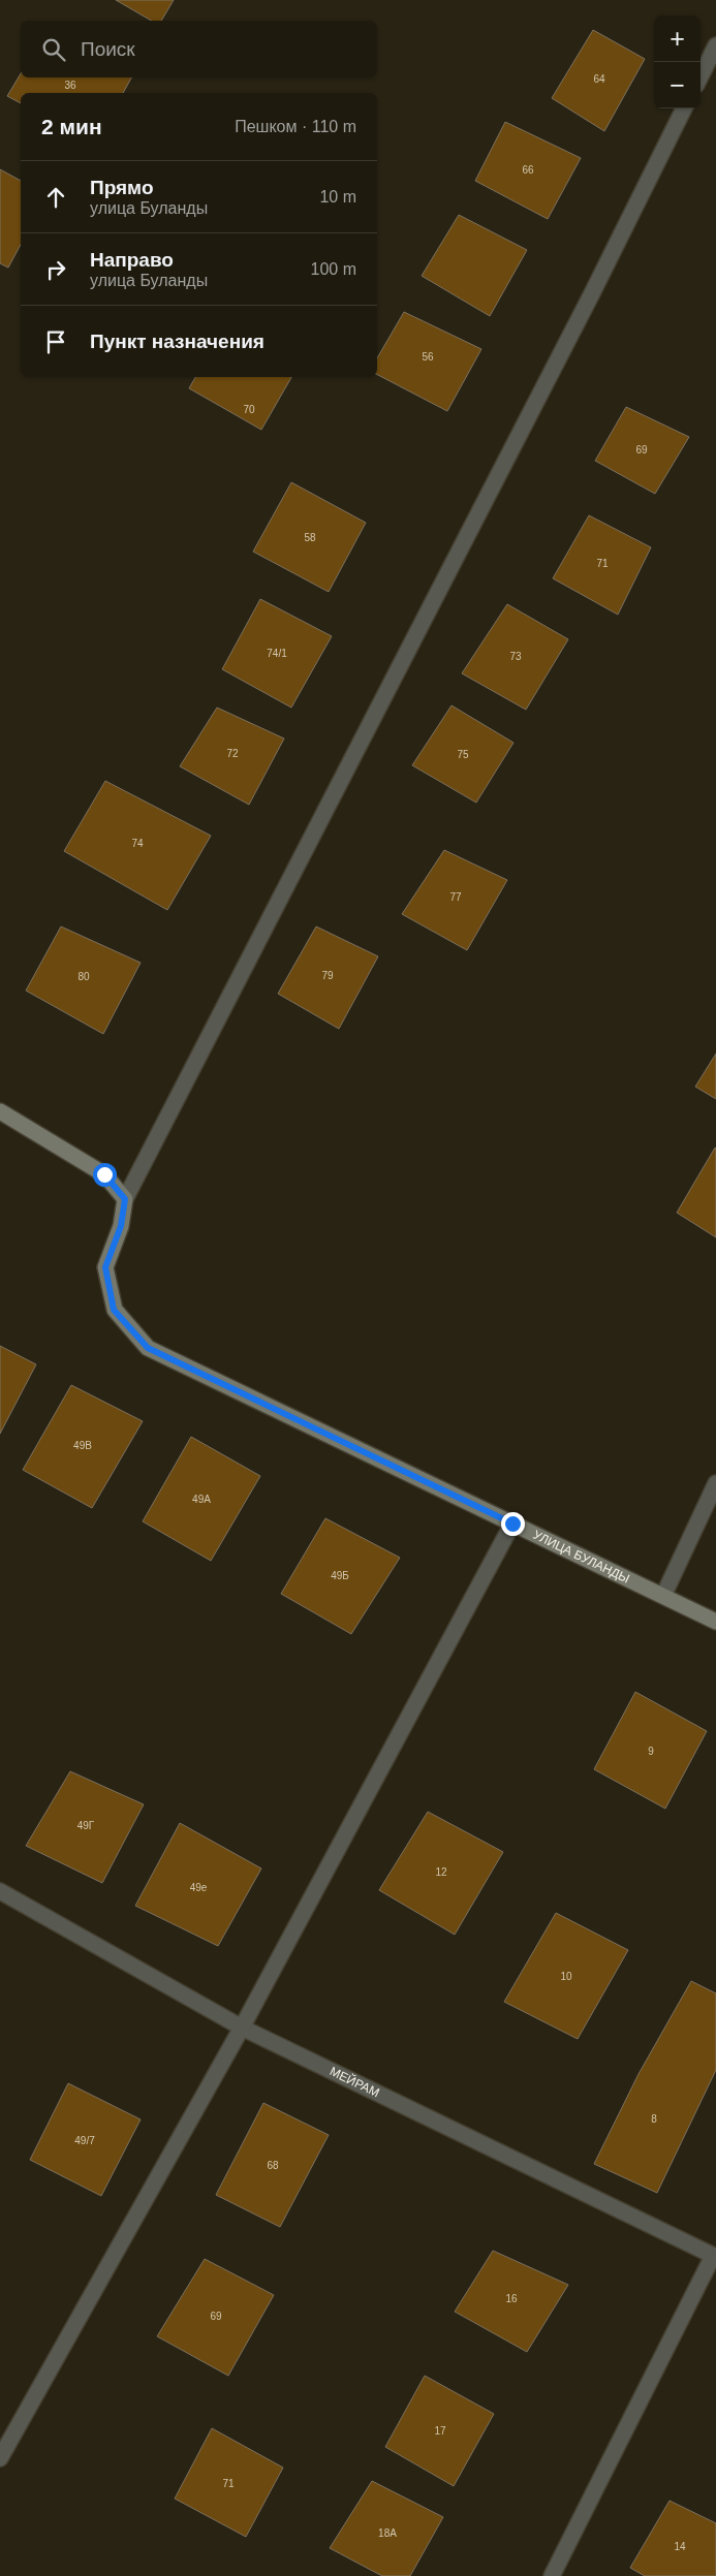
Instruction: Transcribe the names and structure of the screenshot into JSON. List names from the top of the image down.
{
  "streets": {
    "street": ["УЛИЦА БУЛАНДЫ", "МЕЙРАМ"]
  },
  "house_numbers": [
    "64",
    "36",
    "66",
    "56",
    "70",
    "69",
    "58",
    "71",
    "74/1",
    "73",
    "72",
    "75",
    "74",
    "77",
    "79",
    "80",
    "49В",
    "49А",
    "49Б",
    "9",
    "49Г",
    "12",
    "49е",
    "10",
    "8",
    "49/7",
    "68",
    "16",
    "69",
    "17",
    "71",
    "18А",
    "14"
  ],
  "page": {
    "map_buttons": ["+", "−"],
    "search": "Поиск",
    "heading": ["2 мин", "Пешком · 110 m"],
    "list": [
      ["Прямо", "улица Буланды", "10 m"],
      ["Направо", "улица Буланды", "100 m"],
      "Пункт назначения"
    ]
  }
}
